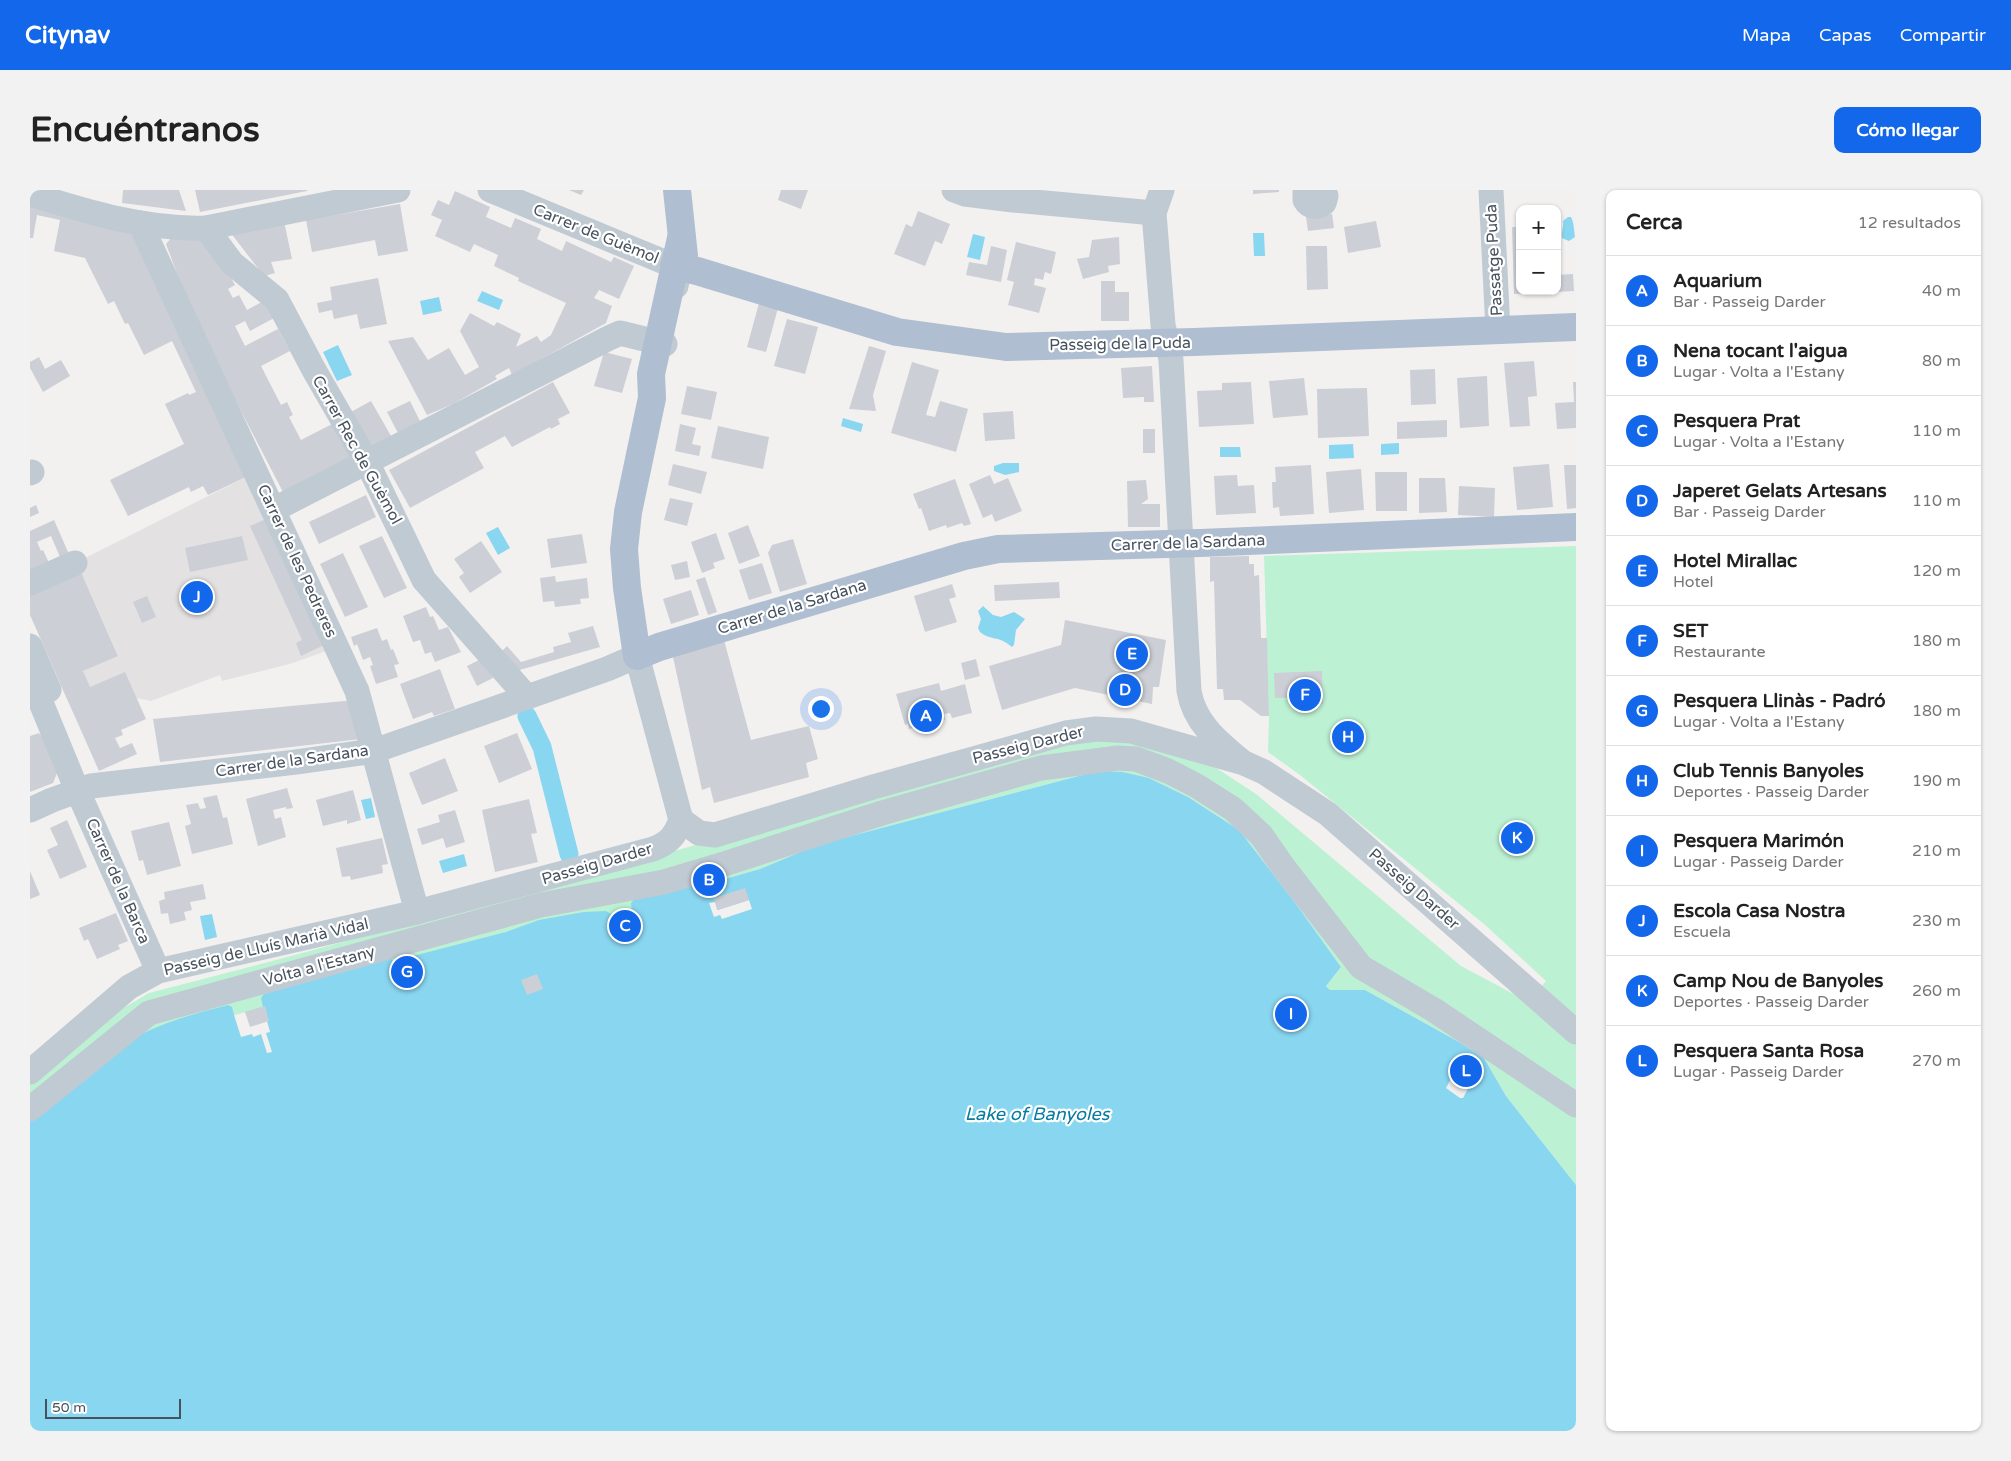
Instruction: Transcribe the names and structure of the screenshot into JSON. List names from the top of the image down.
{
  "streets": {
    "main road": ["Passeig de la Puda", "Carrer de la Sardana"],
    "street": [
      "Carrer de Guèmol",
      "Passatge Puda",
      "Carrer Rec de Guèmol",
      "Carrer de les Pedreres",
      "Passeig Darder",
      "Carrer de la Barca",
      "Passeig de Lluís Marià Vidal",
      "Volta a l'Estany"
    ]
  },
  "crossings": [
    ["Carrer de Guèmol", "Passeig de la Puda"],
    ["Passatge Puda", "Passeig de la Puda"],
    ["Carrer Rec de Guèmol", "Carrer de la Sardana"],
    ["Carrer de la Sardana", "Carrer de les Pedreres"],
    ["Carrer de la Sardana", "Carrer de la Barca"],
    ["Carrer de les Pedreres", "Passeig Darder"],
    ["Carrer de les Pedreres", "Passeig de Lluís Marià Vidal"],
    ["Passeig Darder", "Passeig de Lluís Marià Vidal"],
    ["Passeig Darder", "Volta a l'Estany"],
    ["Carrer de la Barca", "Passeig de Lluís Marià Vidal"]
  ],
  "water": ["Lake of Banyoles"],
  "scale_bar": "50 m",
  "page": {
    "header": "Citynav",
    "nav": ["Mapa", "Capas", "Compartir"],
    "buttons": "Cómo llegar",
    "title": "Encuéntranos",
    "heading": ["Cerca", "12 resultados"],
    "map_buttons": ["+", "−"],
    "list": [
      {
        "mark": "A",
        "name": "Aquarium",
        "note": "Bar · Passeig Darder",
        "value": "40 m"
      },
      {
        "mark": "B",
        "name": "Nena tocant l'aigua",
        "note": "Lugar · Volta a l'Estany",
        "value": "80 m"
      },
      {
        "mark": "C",
        "name": "Pesquera Prat",
        "note": "Lugar · Volta a l'Estany",
        "value": "110 m"
      },
      {
        "mark": "D",
        "name": "Japeret Gelats Artesans",
        "note": "Bar · Passeig Darder",
        "value": "110 m"
      },
      {
        "mark": "E",
        "name": "Hotel Mirallac",
        "note": "Hotel",
        "value": "120 m"
      },
      {
        "mark": "F",
        "name": "SET",
        "note": "Restaurante",
        "value": "180 m"
      },
      {
        "mark": "G",
        "name": "Pesquera Llinàs - Padró",
        "note": "Lugar · Volta a l'Estany",
        "value": "180 m"
      },
      {
        "mark": "H",
        "name": "Club Tennis Banyoles",
        "note": "Deportes · Passeig Darder",
        "value": "190 m"
      },
      {
        "mark": "I",
        "name": "Pesquera Marimón",
        "note": "Lugar · Passeig Darder",
        "value": "210 m"
      },
      {
        "mark": "J",
        "name": "Escola Casa Nostra",
        "note": "Escuela",
        "value": "230 m"
      },
      {
        "mark": "K",
        "name": "Camp Nou de Banyoles",
        "note": "Deportes · Passeig Darder",
        "value": "260 m"
      },
      {
        "mark": "L",
        "name": "Pesquera Santa Rosa",
        "note": "Lugar · Passeig Darder",
        "value": "270 m"
      }
    ],
    "pins": [
      "J",
      "E",
      "D",
      "F",
      "A",
      "H",
      "K",
      "B",
      "C",
      "G",
      "I",
      "L"
    ],
    "scale": "50 m"
  }
}
